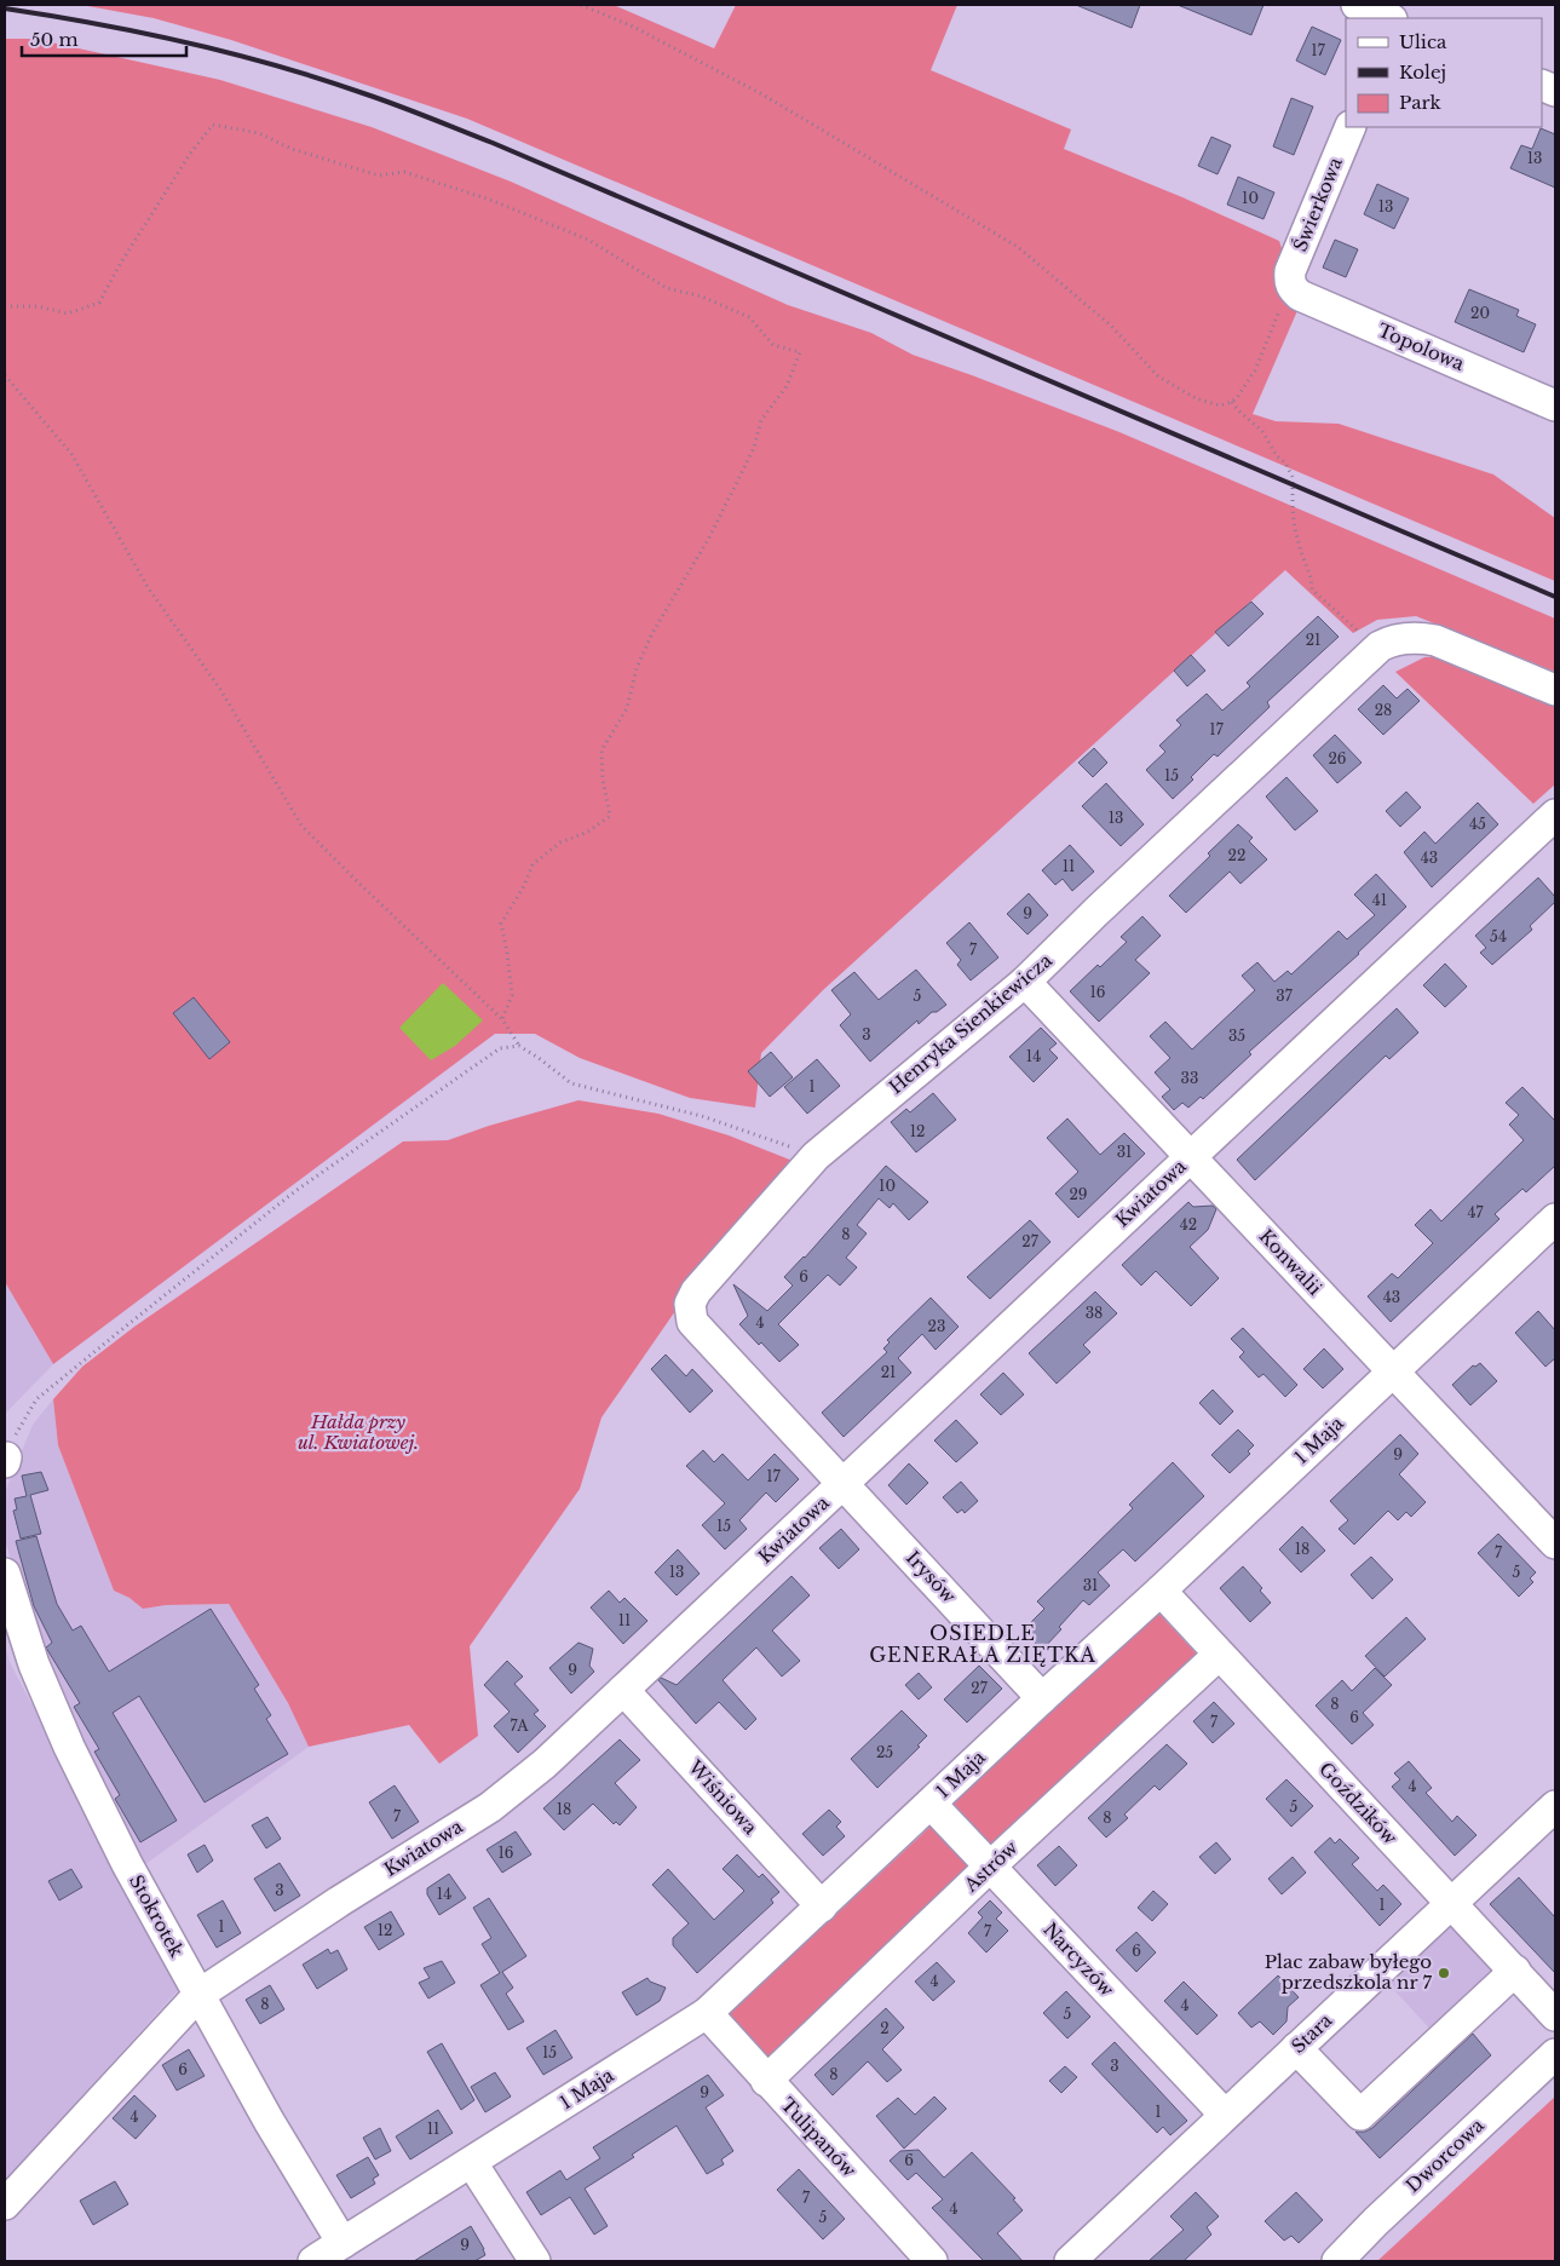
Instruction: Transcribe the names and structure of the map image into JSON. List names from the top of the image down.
{
  "streets": {
    "street": [
      "Świerkowa",
      "Topolowa",
      "Henryka Sienkiewicza",
      "Kwiatowa",
      "Konwalii",
      "1 Maja",
      "Irysów",
      "Wiśniowa",
      "Goździków",
      "Astrów",
      "Stokrotek",
      "Narcyzów",
      "Stara",
      "Tulipanów",
      "Dworcowa"
    ]
  },
  "crossings": [
    ["Świerkowa", "Topolowa"],
    ["Henryka Sienkiewicza", "Kwiatowa"],
    ["Henryka Sienkiewicza", "Konwalii"],
    ["Henryka Sienkiewicza", "Irysów"],
    ["Kwiatowa", "Konwalii"],
    ["Kwiatowa", "Irysów"],
    ["Kwiatowa", "Wiśniowa"],
    ["Kwiatowa", "Stokrotek"],
    ["Konwalii", "1 Maja"],
    ["1 Maja", "Irysów"],
    ["1 Maja", "Wiśniowa"],
    ["1 Maja", "Goździków"],
    ["1 Maja", "Stokrotek"],
    ["1 Maja", "Narcyzów"],
    ["1 Maja", "Tulipanów"],
    ["Goździków", "Astrów"],
    ["Goździków", "Stara"],
    ["Astrów", "Narcyzów"],
    ["Astrów", "Tulipanów"],
    ["Narcyzów", "Stara"]
  ],
  "districts": ["OSIEDLE GENERAŁA ZIĘTKA"],
  "parks": ["Hałda przy ul. Kwiatowej."],
  "places": ["Plac zabaw byłego przedszkola nr 7"],
  "house_numbers": [
    "17",
    "13",
    "10",
    "13",
    "20",
    "21",
    "28",
    "17",
    "26",
    "15",
    "13",
    "45",
    "22",
    "43",
    "11",
    "41",
    "9",
    "54",
    "7",
    "16",
    "5",
    "37",
    "3",
    "35",
    "14",
    "33",
    "1",
    "12",
    "31",
    "10",
    "29",
    "47",
    "42",
    "8",
    "27",
    "6",
    "43",
    "38",
    "4",
    "23",
    "21",
    "9",
    "17",
    "15",
    "18",
    "7",
    "13",
    "5",
    "31",
    "11",
    "9",
    "27",
    "8",
    "6",
    "7",
    "7A",
    "25",
    "4",
    "5",
    "18",
    "7",
    "8",
    "16",
    "3",
    "14",
    "1",
    "1",
    "12",
    "7",
    "6",
    "4",
    "8",
    "4",
    "5",
    "2",
    "15",
    "3",
    "6",
    "8",
    "9",
    "1",
    "4",
    "11",
    "6",
    "7",
    "4",
    "5",
    "9"
  ],
  "legend": ["Ulica", "Kolej", "Park"],
  "scale_bar": "50 m"
}
